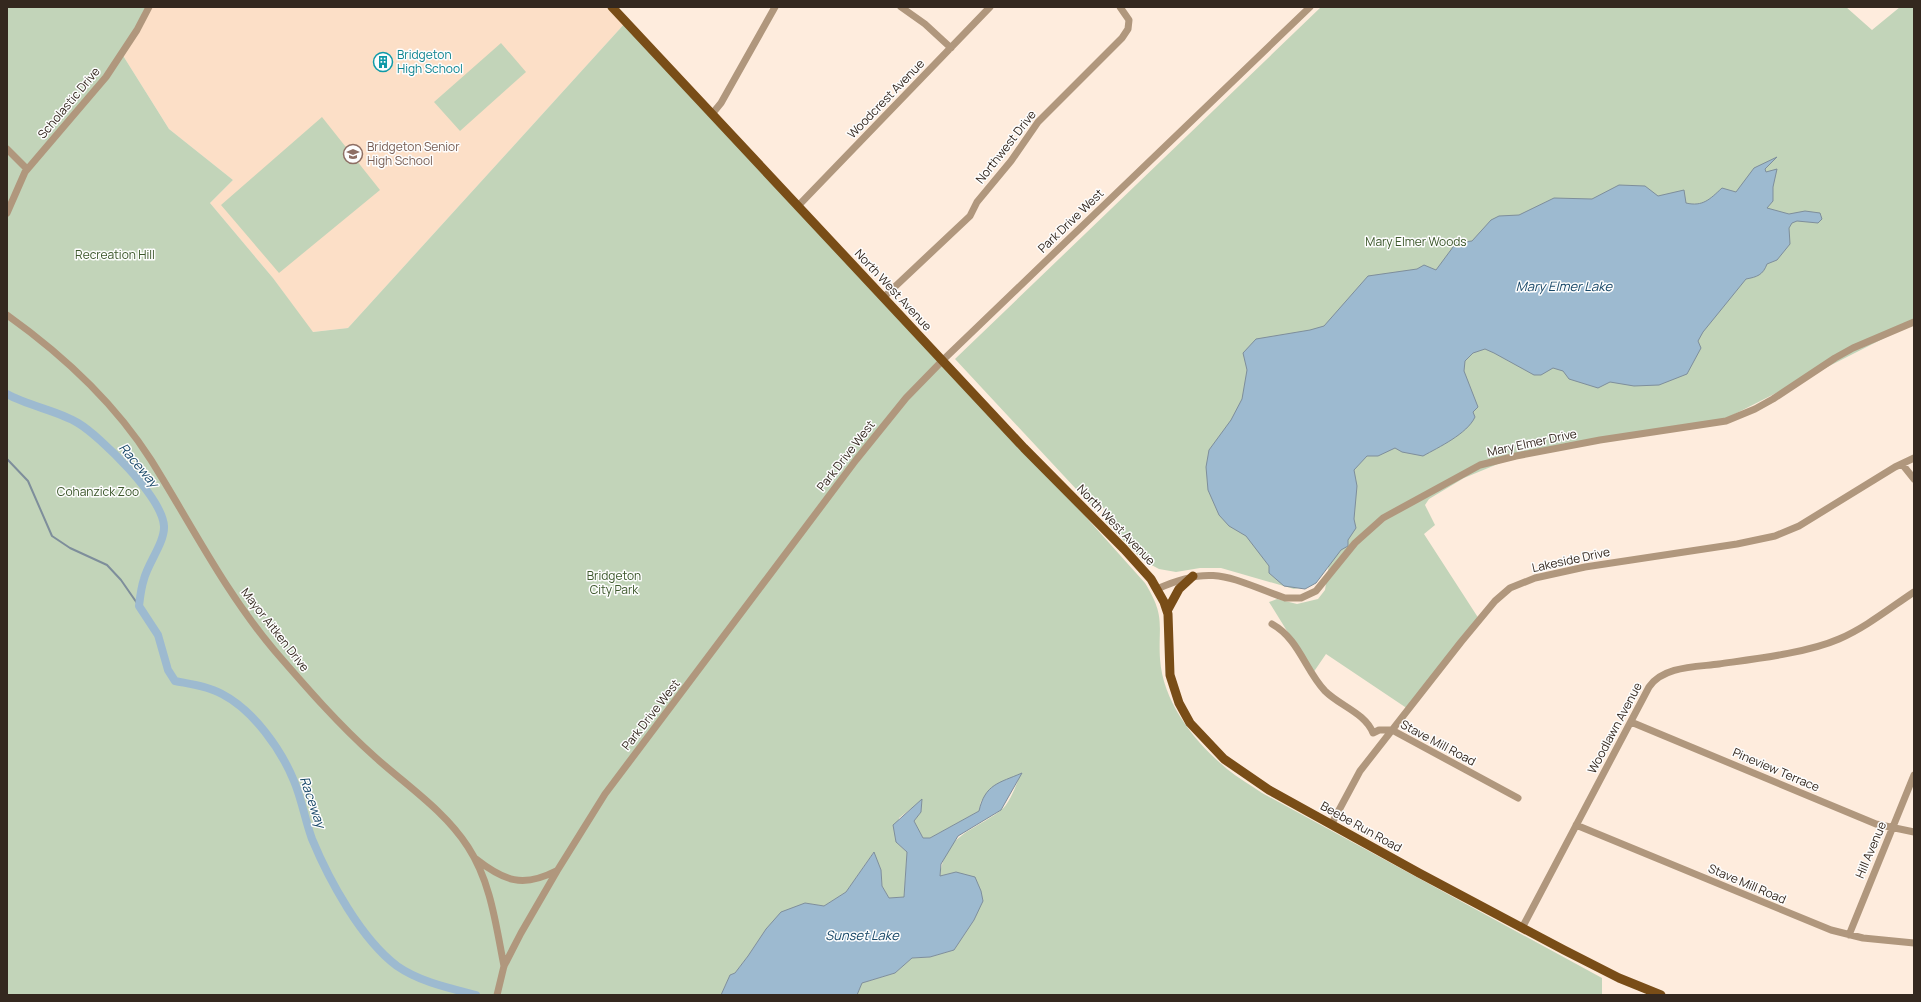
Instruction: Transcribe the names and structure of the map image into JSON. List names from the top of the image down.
{
  "streets": {
    "main road": ["North West Avenue", "Beebe Run Road"],
    "street": [
      "Woodcrest Avenue",
      "Scholastic Drive",
      "Northwest Drive",
      "Park Drive West",
      "Mary Elmer Drive",
      "Lakeside Drive",
      "Mayor Aitken Drive",
      "Woodlawn Avenue",
      "Stave Mill Road",
      "Pineview Terrace",
      "Hill Avenue"
    ]
  },
  "crossings": [
    ["Woodcrest Avenue", "North West Avenue"],
    ["Northwest Drive", "North West Avenue"],
    ["Park Drive West", "North West Avenue"],
    ["Park Drive West", "Mayor Aitken Drive"],
    ["North West Avenue", "Mary Elmer Drive"],
    ["North West Avenue", "Beebe Run Road"],
    ["Mary Elmer Drive", "Beebe Run Road"],
    ["Lakeside Drive", "Stave Mill Road"],
    ["Lakeside Drive", "Beebe Run Road"],
    ["Woodlawn Avenue", "Stave Mill Road"],
    ["Woodlawn Avenue", "Pineview Terrace"],
    ["Woodlawn Avenue", "Beebe Run Road"],
    ["Stave Mill Road", "Hill Avenue"],
    ["Pineview Terrace", "Hill Avenue"]
  ],
  "water": ["Mary Elmer Lake", "Raceway", "Sunset Lake"],
  "parks": [
    "Mary Elmer Woods",
    "Recreation Hill",
    "Cohanzick Zoo",
    "Bridgeton City Park"
  ],
  "places": {
    "building": ["Bridgeton High School"],
    "school or university": ["Bridgeton Senior High School"]
  }
}
